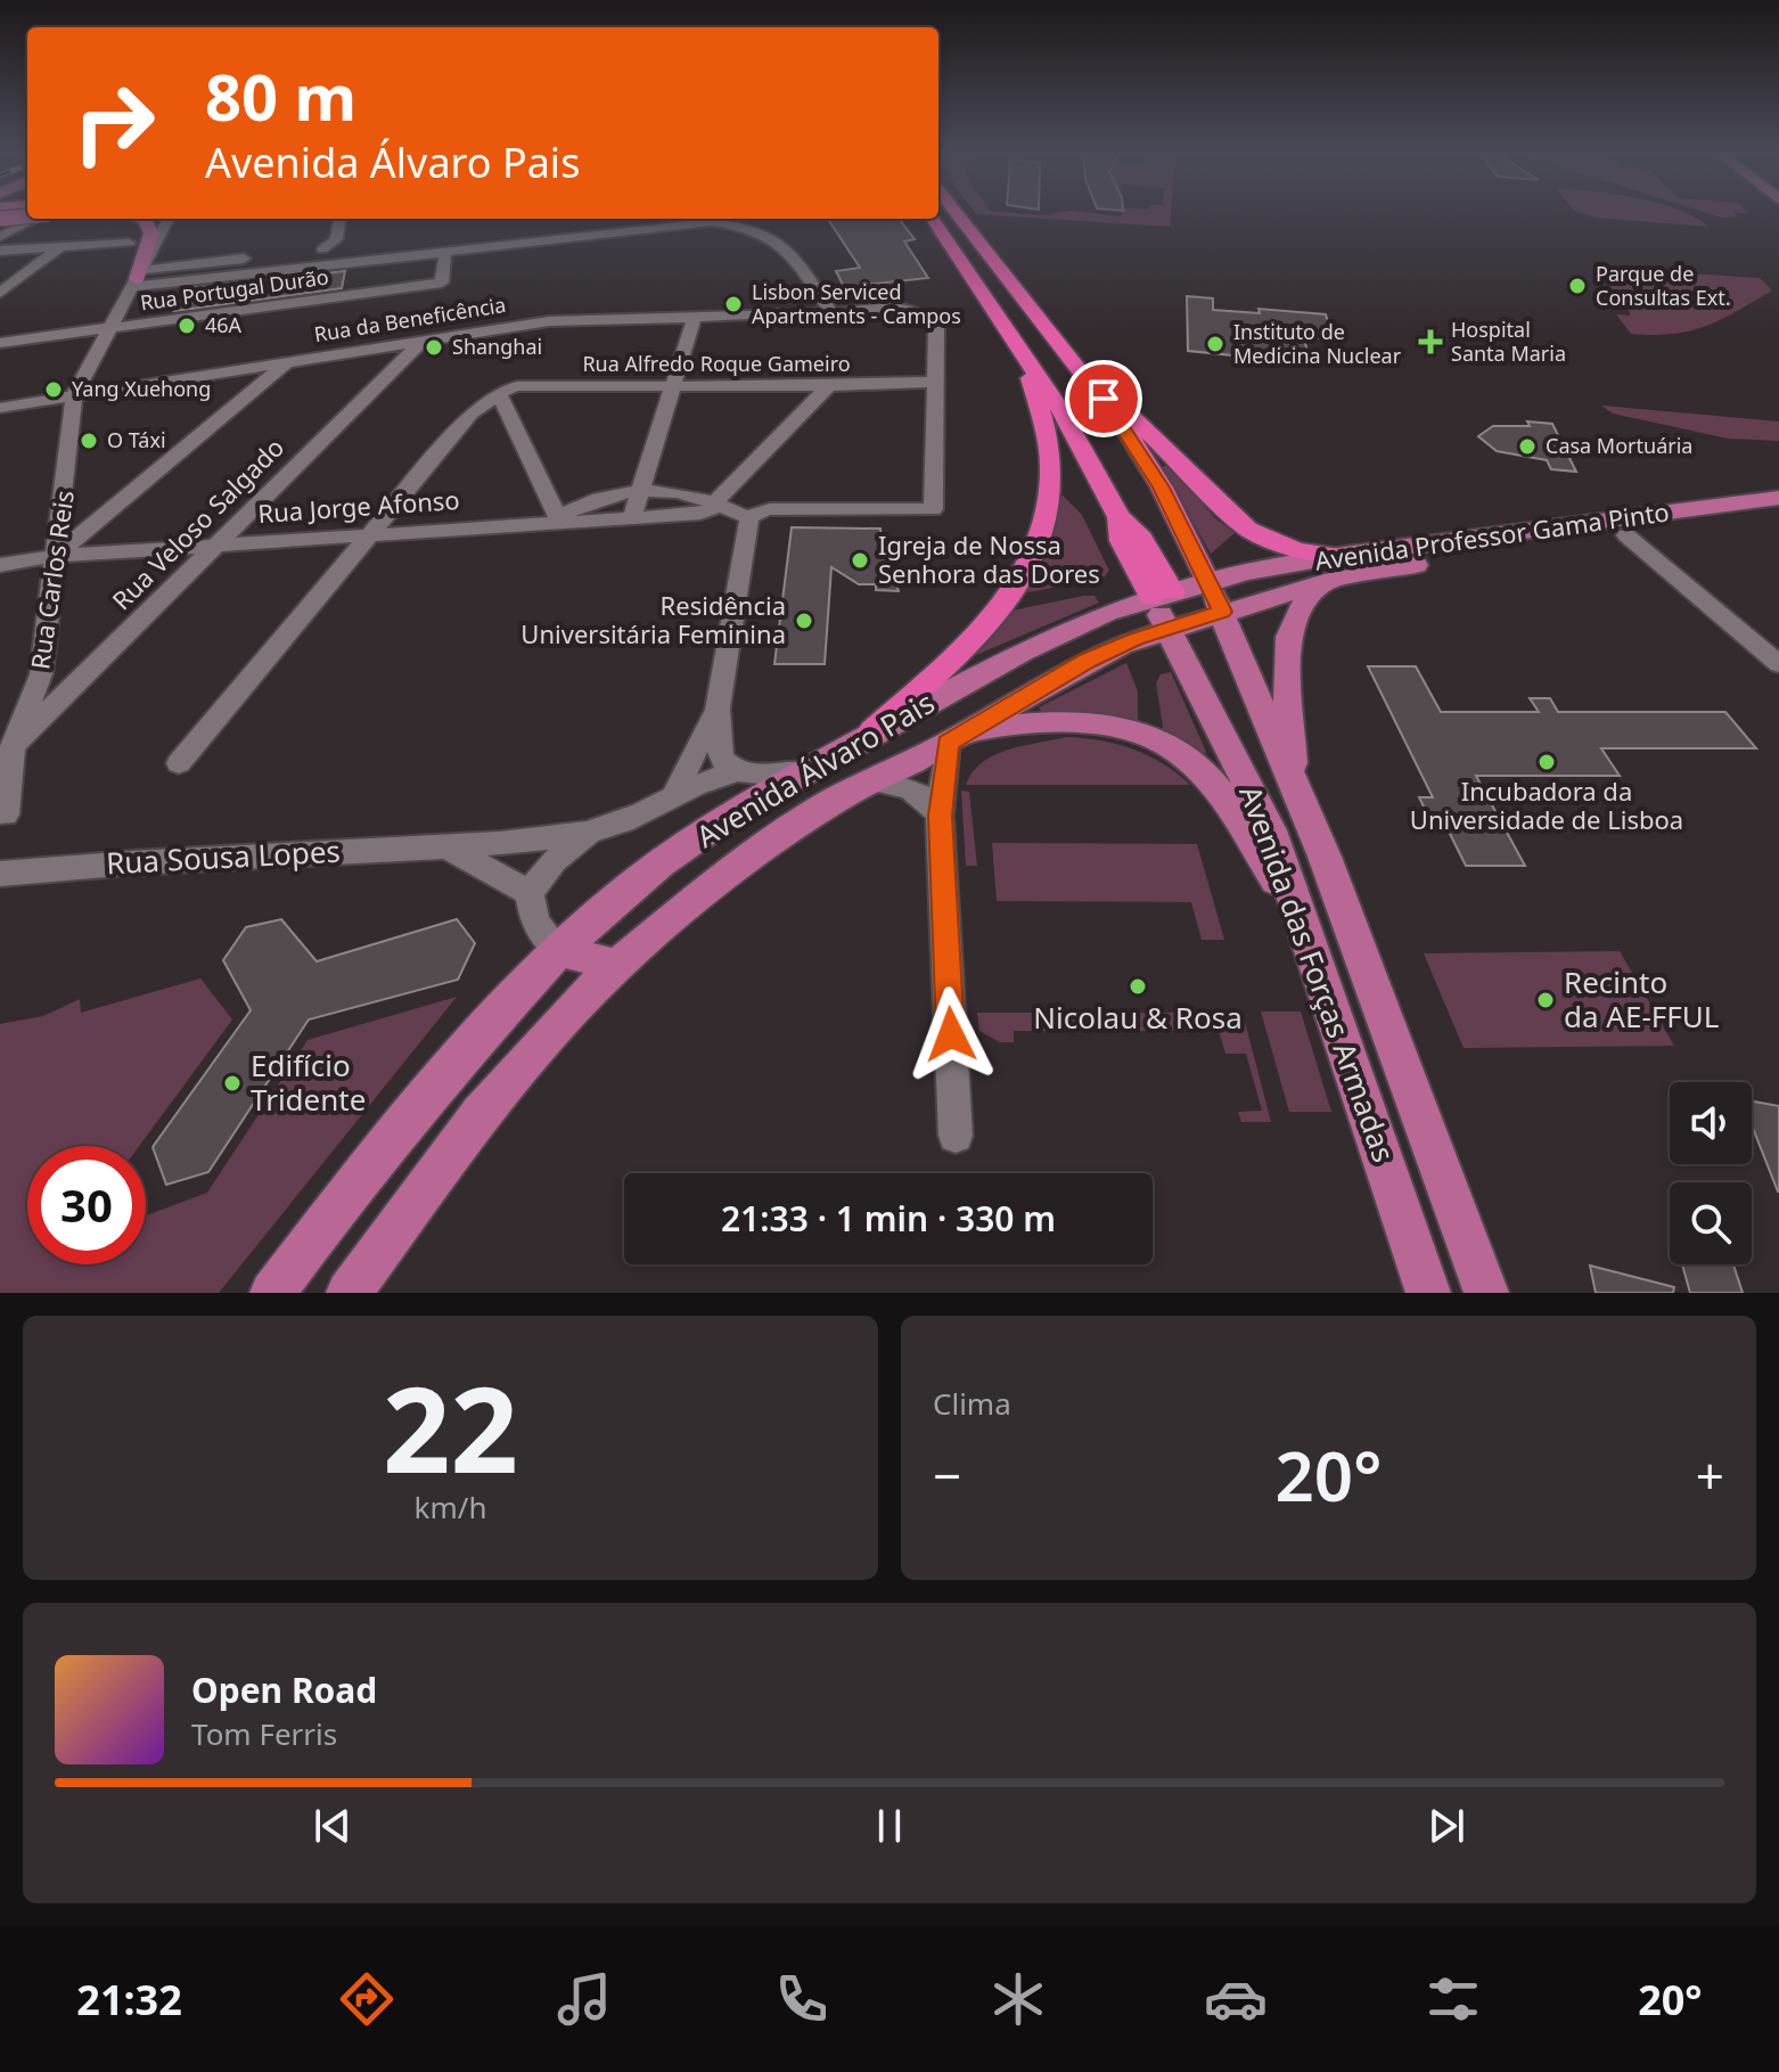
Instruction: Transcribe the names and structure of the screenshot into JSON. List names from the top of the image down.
{
  "streets": {
    "highway": ["Avenida das Forças Armadas"],
    "main road": ["Avenida Professor Gama Pinto", "Avenida Álvaro Pais"],
    "street": [
      "Rua Portugal Durão",
      "Rua da Beneficência",
      "Rua Alfredo Roque Gameiro",
      "Rua Jorge Afonso",
      "Rua Veloso Salgado",
      "Rua Carlos Reis",
      "Rua Sousa Lopes"
    ]
  },
  "crossings": [
    ["Rua da Beneficência", "Rua Alfredo Roque Gameiro"],
    ["Rua da Beneficência", "Rua Veloso Salgado"],
    ["Rua da Beneficência", "Rua Carlos Reis"],
    ["Rua Jorge Afonso", "Rua Veloso Salgado"],
    ["Rua Jorge Afonso", "Rua Carlos Reis"],
    ["Rua Veloso Salgado", "Rua Carlos Reis"],
    ["Avenida Professor Gama Pinto", "Avenida Álvaro Pais"],
    ["Avenida Professor Gama Pinto", "Avenida das Forças Armadas"],
    ["Avenida Álvaro Pais", "Rua Sousa Lopes"],
    ["Avenida Álvaro Pais", "Avenida das Forças Armadas"]
  ],
  "places": {
    "other": [
      "Parque de Consultas Ext.",
      "Lisbon Serviced Apartments - Campos",
      "46A",
      "Instituto de Medicina Nuclear",
      "Shanghai",
      "Yang Xuehong",
      "O Táxi",
      "Casa Mortuária",
      "Igreja de Nossa Senhora das Dores",
      "Residência Universitária Feminina",
      "Incubadora da Universidade de Lisboa",
      "Nicolau & Rosa",
      "Recinto da AE-FFUL",
      "Edifício Tridente"
    ],
    "health": ["Hospital Santa Maria"]
  },
  "page": {
    "turn": ["80 m", "Avenida Álvaro Pais"],
    "limit": "30",
    "trip": "21:33 · 1 min · 330 m",
    "tile": [
      ["22", "km/h"],
      "Clima"
    ],
    "heat": ["−", "20°", "+"],
    "song": ["Open Road", "Tom Ferris"],
    "tabs": ["21:32", "20°"]
  }
}
